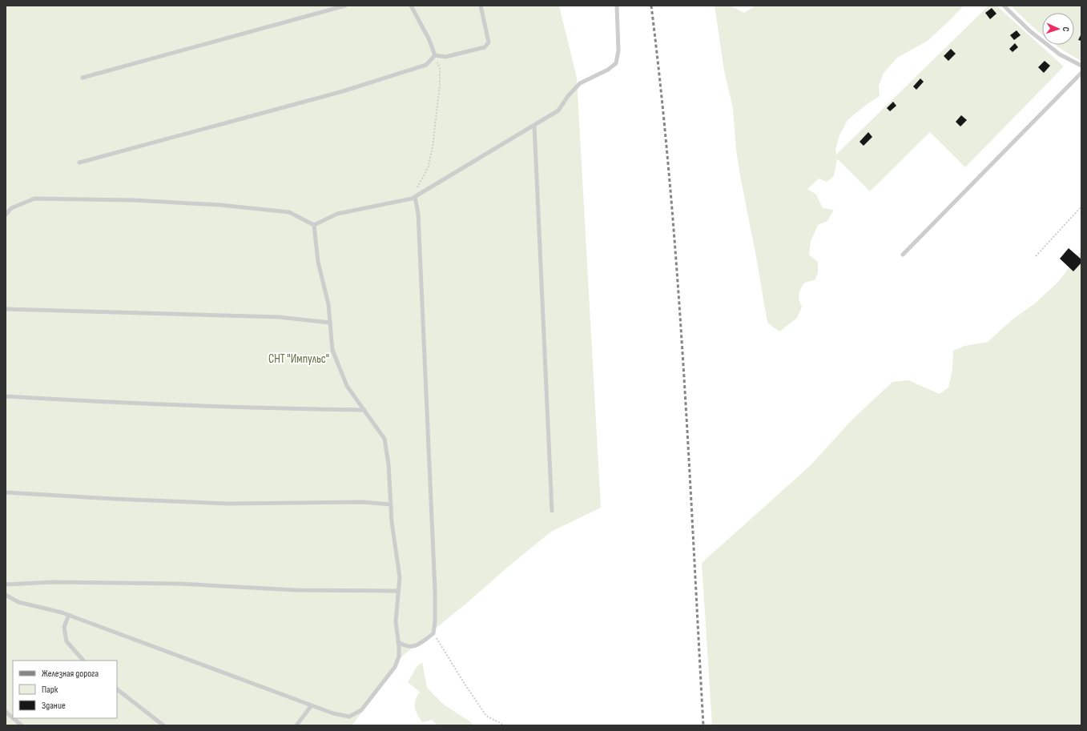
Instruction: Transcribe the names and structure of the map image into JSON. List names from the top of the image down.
{
  "parks": ["СНТ \"Импульс\""],
  "legend": ["Железная дорога", "Парк", "Здание"],
  "north": "right"
}
